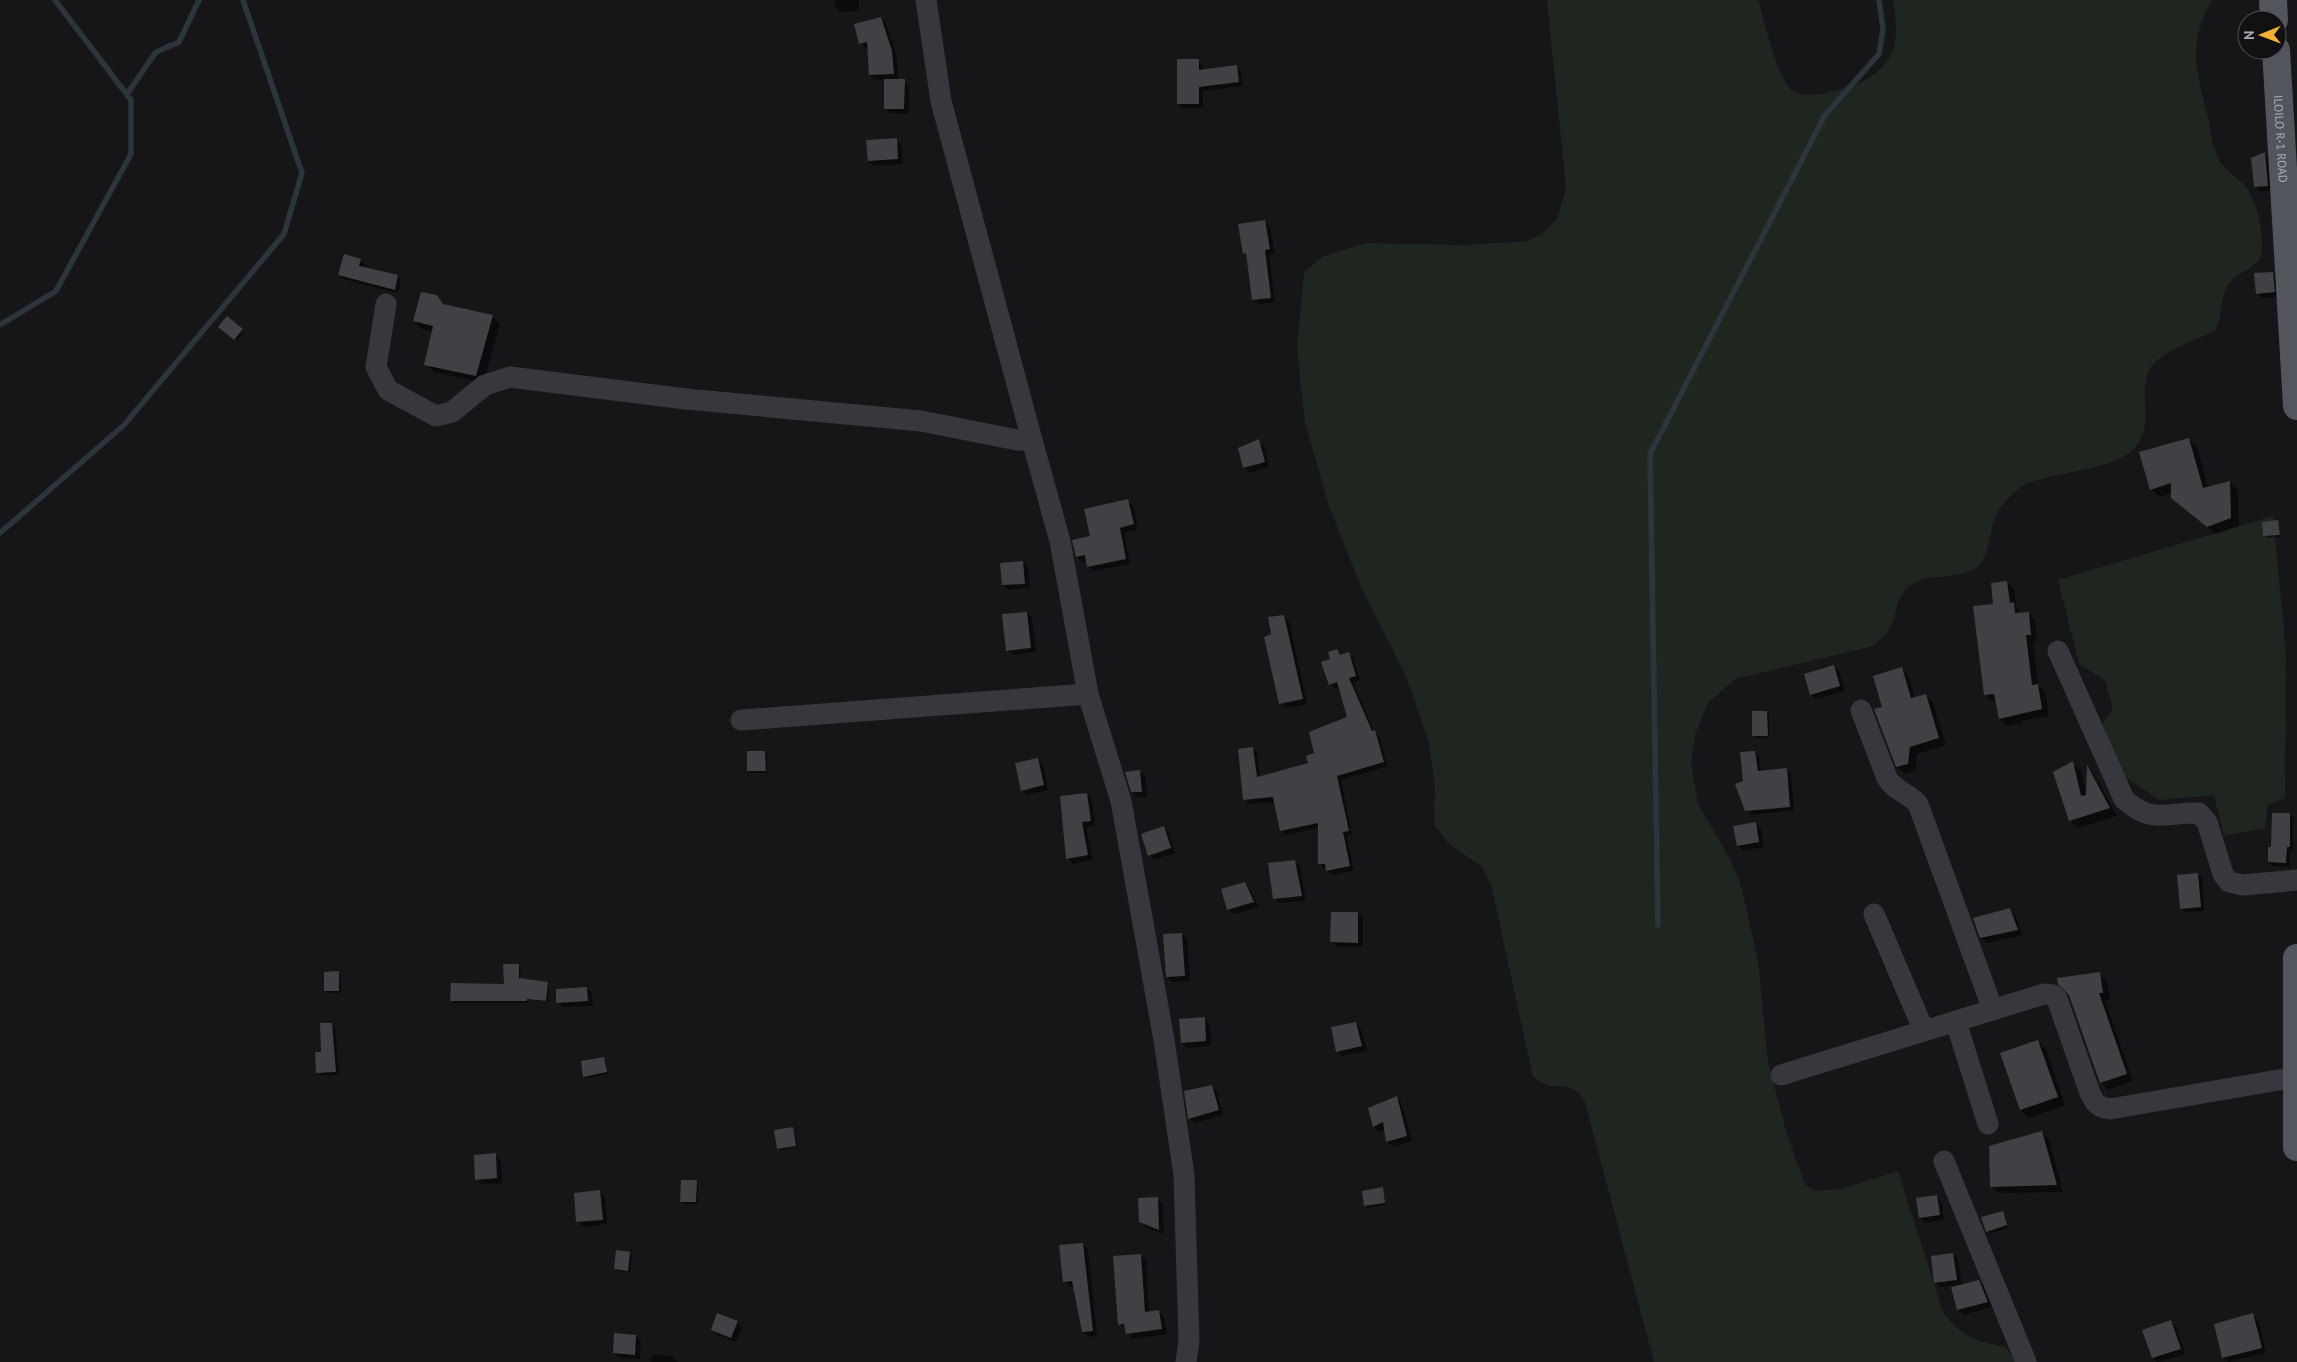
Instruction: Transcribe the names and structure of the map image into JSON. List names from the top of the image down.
{
  "streets": {
    "main road": ["ILOILO R-1 ROAD"]
  },
  "north": "left"
}
